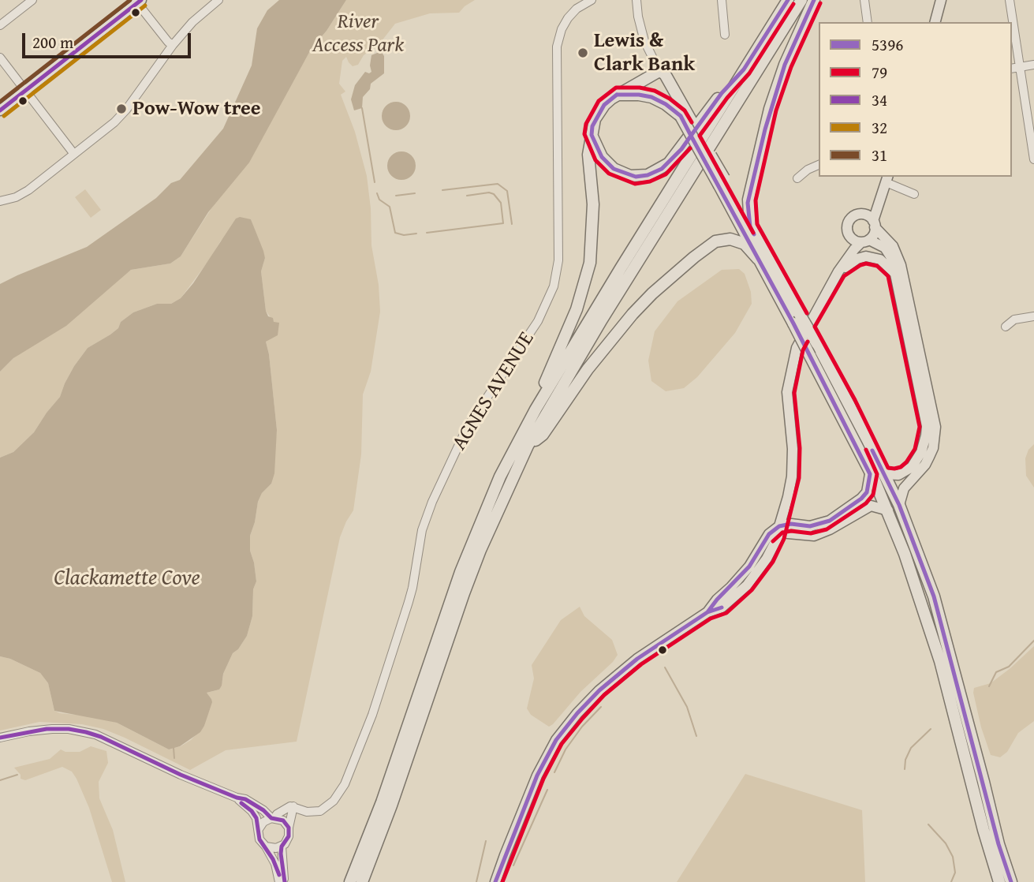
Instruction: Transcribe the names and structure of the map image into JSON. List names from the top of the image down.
{
  "streets": {
    "street": ["AGNES AVENUE"]
  },
  "water": ["Clackamette Cove"],
  "parks": ["River Access Park"],
  "places": ["Lewis & Clark Bank", "Pow-Wow tree"],
  "lines": [
    "transit line 5396",
    "transit line 34",
    "transit line 31",
    "transit line 79",
    "transit line 32"
  ],
  "legend": [
    "5396",
    "79",
    "34",
    "32",
    "31"
  ],
  "scale_bar": "200 m"
}
